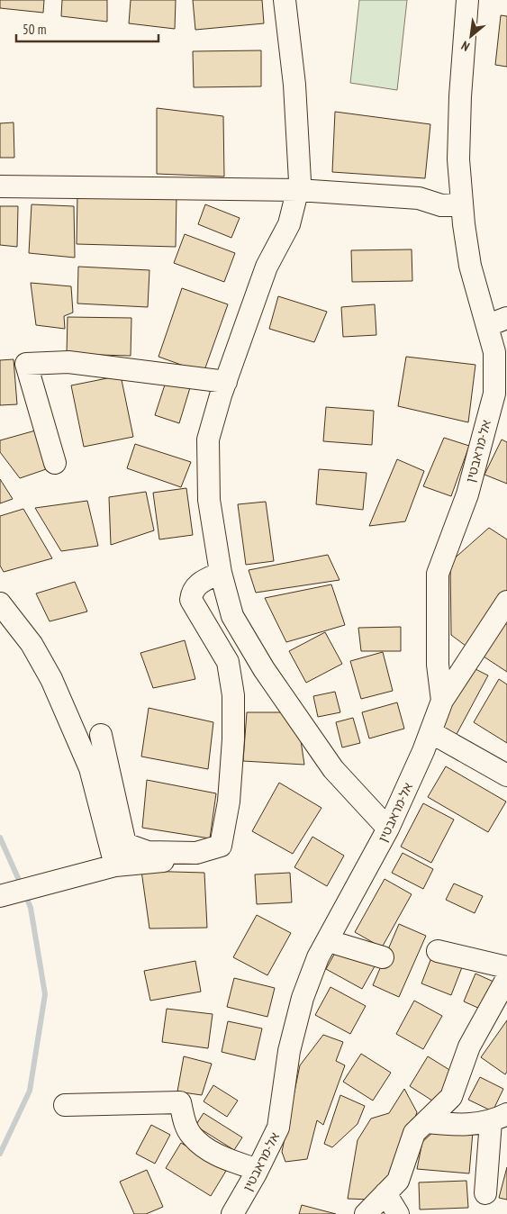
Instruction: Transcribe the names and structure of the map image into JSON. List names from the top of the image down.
{
  "streets": {
    "street": ["אל-מראבטין"]
  },
  "scale_bar": "50 m",
  "north": "bottom left"
}
